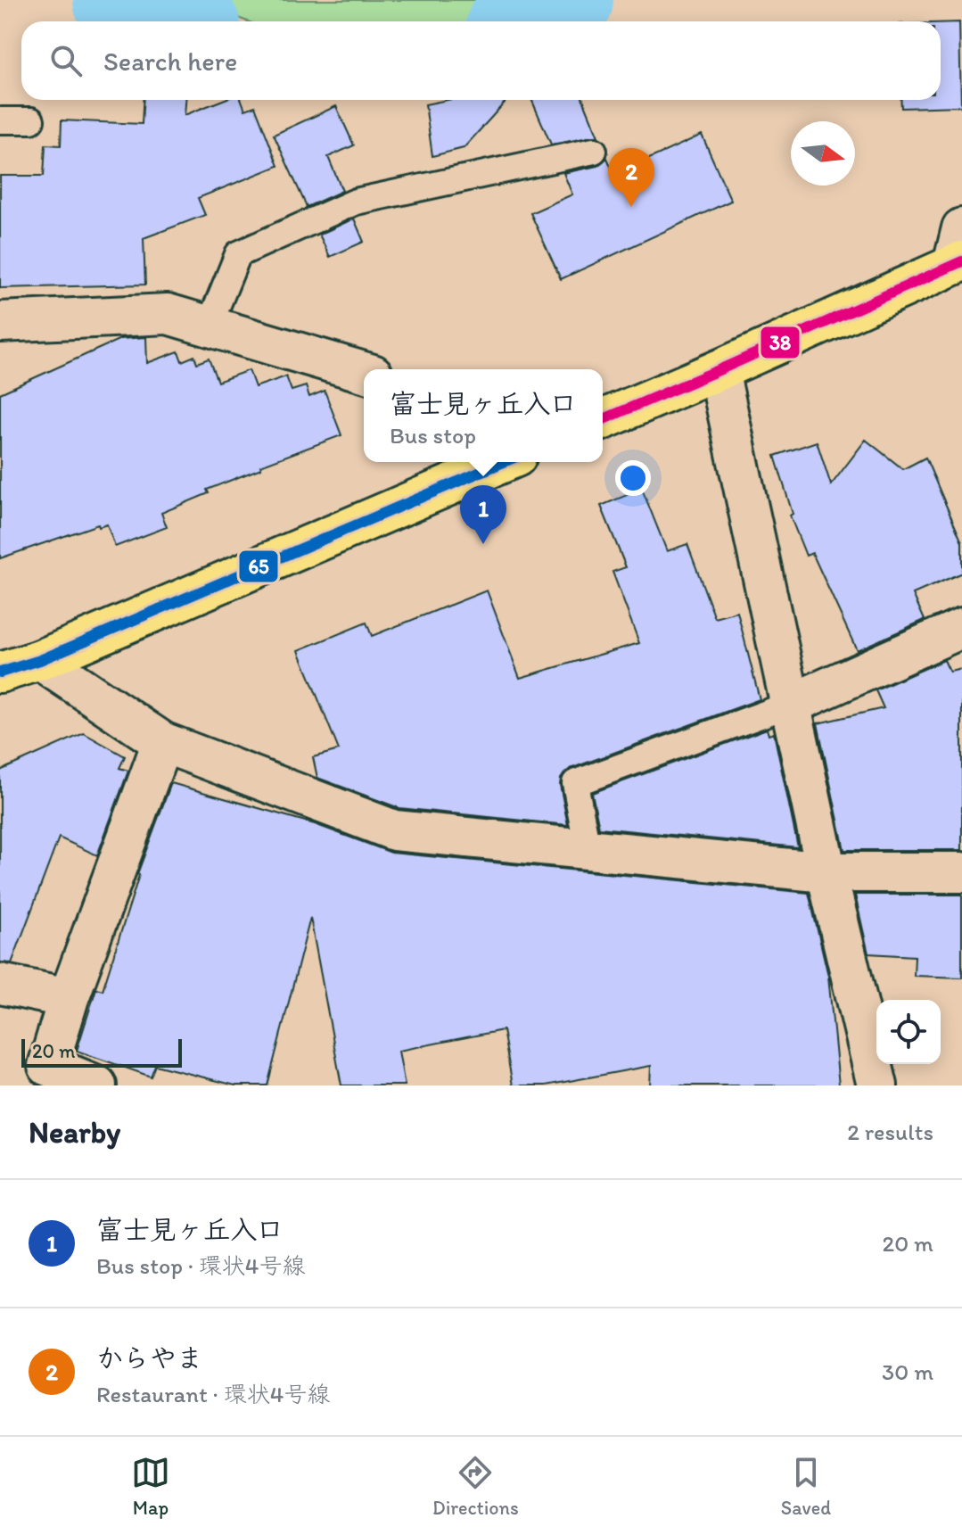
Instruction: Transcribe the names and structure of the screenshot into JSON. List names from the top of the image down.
{
  "lines": ["transit line 38", "transit line 65"],
  "scale_bar": "20 m",
  "north": "right",
  "page": {
    "search": "Search here",
    "pins": ["2", "1"],
    "popup": ["富士見ヶ丘入口", "Bus stop"],
    "scale": "20 m",
    "heading": ["Nearby", "2 results"],
    "list": [
      {
        "mark": "1",
        "name": "富士見ヶ丘入口",
        "note": "Bus stop · 環状4号線",
        "value": "20 m"
      },
      {
        "mark": "2",
        "name": "からやま",
        "note": "Restaurant · 環状4号線",
        "value": "30 m"
      }
    ],
    "nav": ["Map", "Directions", "Saved"]
  }
}
